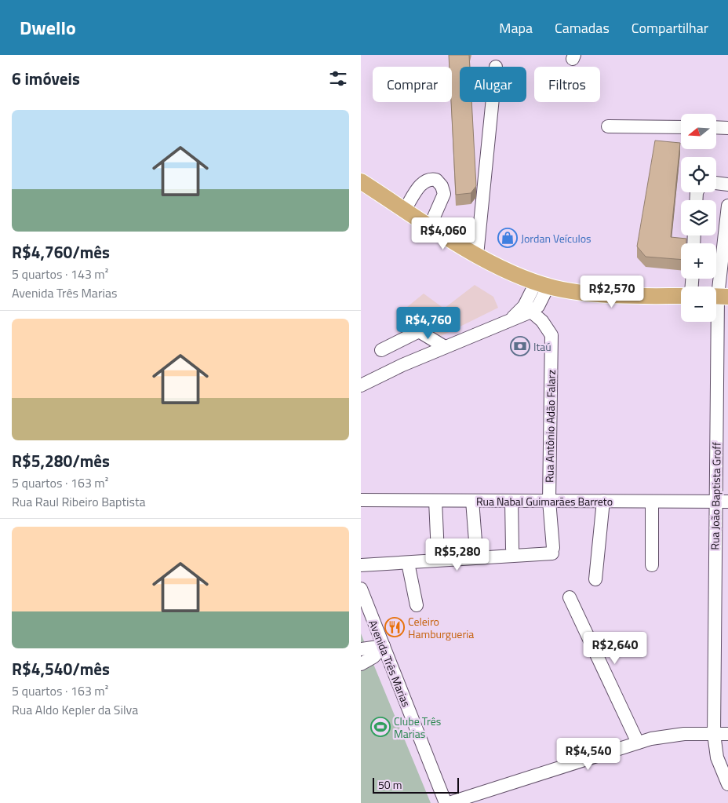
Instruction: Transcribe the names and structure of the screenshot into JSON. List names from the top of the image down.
{
  "streets": {
    "street": [
      "Rua Antônio Adão Falarz",
      "Rua João Baptista Groff",
      "Rua Nabal Guimarães Barreto",
      "Avenida Três Marias"
    ]
  },
  "crossings": [
    ["Rua Antônio Adão Falarz", "Rua Nabal Guimarães Barreto"],
    ["Rua João Baptista Groff", "Rua Nabal Guimarães Barreto"]
  ],
  "places": {
    "shop": ["Jordan Veículos"],
    "bank": ["Itaú"],
    "restaurant": ["Celeiro Hamburgueria"],
    "sports": ["Clube Três Marias"]
  },
  "scale_bar": "50 m",
  "north": "left",
  "page": {
    "header": "Dwello",
    "nav": ["Mapa", "Camadas", "Compartilhar"],
    "heading": "6 imóveis",
    "chip": ["Comprar", "Alugar", "Filtros"],
    "list": [
      {
        "name": "R$4,760/mês",
        "note": "5 quartos · 143 m² · Avenida Três Marias"
      },
      {
        "name": "R$5,280/mês",
        "note": "5 quartos · 163 m² · Rua Raul Ribeiro Baptista"
      },
      {
        "name": "R$4,540/mês",
        "note": "5 quartos · 163 m² · Rua Aldo Kepler da Silva"
      }
    ],
    "map_buttons": ["+", "−"],
    "price": [
      "R$4,060",
      "R$2,570",
      "R$4,760",
      "R$5,280",
      "R$2,640",
      "R$4,540"
    ],
    "scale": "50 m"
  }
}
